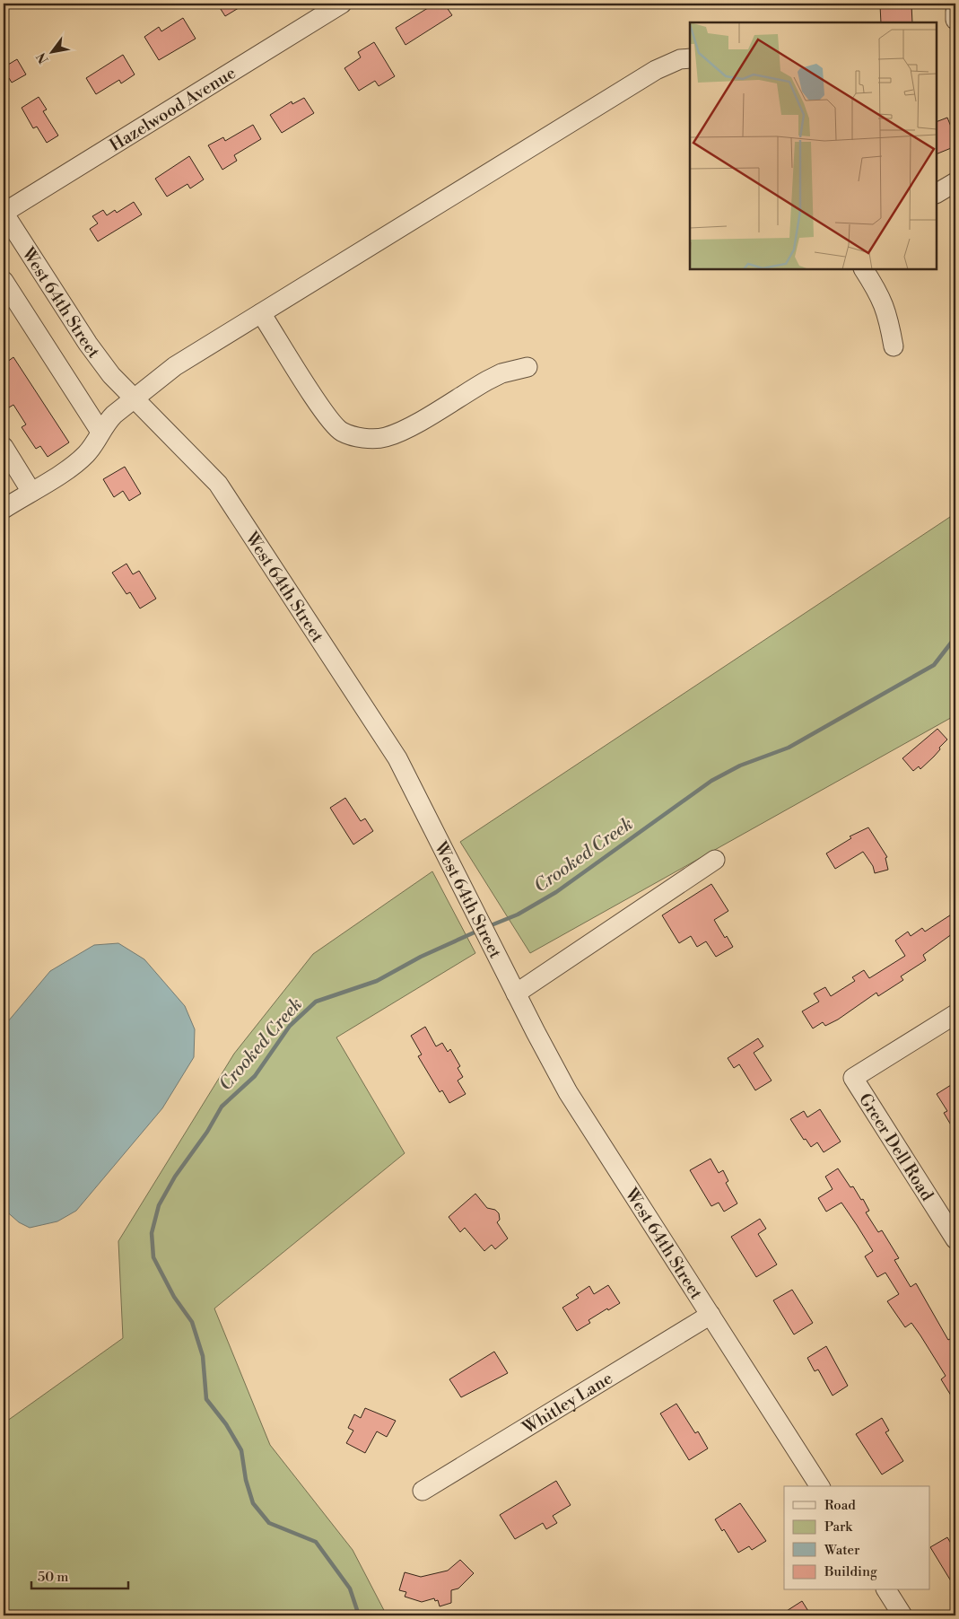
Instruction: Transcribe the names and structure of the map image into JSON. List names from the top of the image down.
{
  "streets": {
    "street": [
      "Hazelwood Avenue",
      "West 64th Street",
      "Greer Dell Road",
      "Whitley Lane"
    ]
  },
  "crossings": [
    ["Hazelwood Avenue", "West 64th Street"],
    ["West 64th Street", "Whitley Lane"]
  ],
  "water": ["Crooked Creek"],
  "legend": [
    "Road",
    "Park",
    "Water",
    "Building"
  ],
  "scale_bar": "50 m",
  "north": "bottom left"
}
